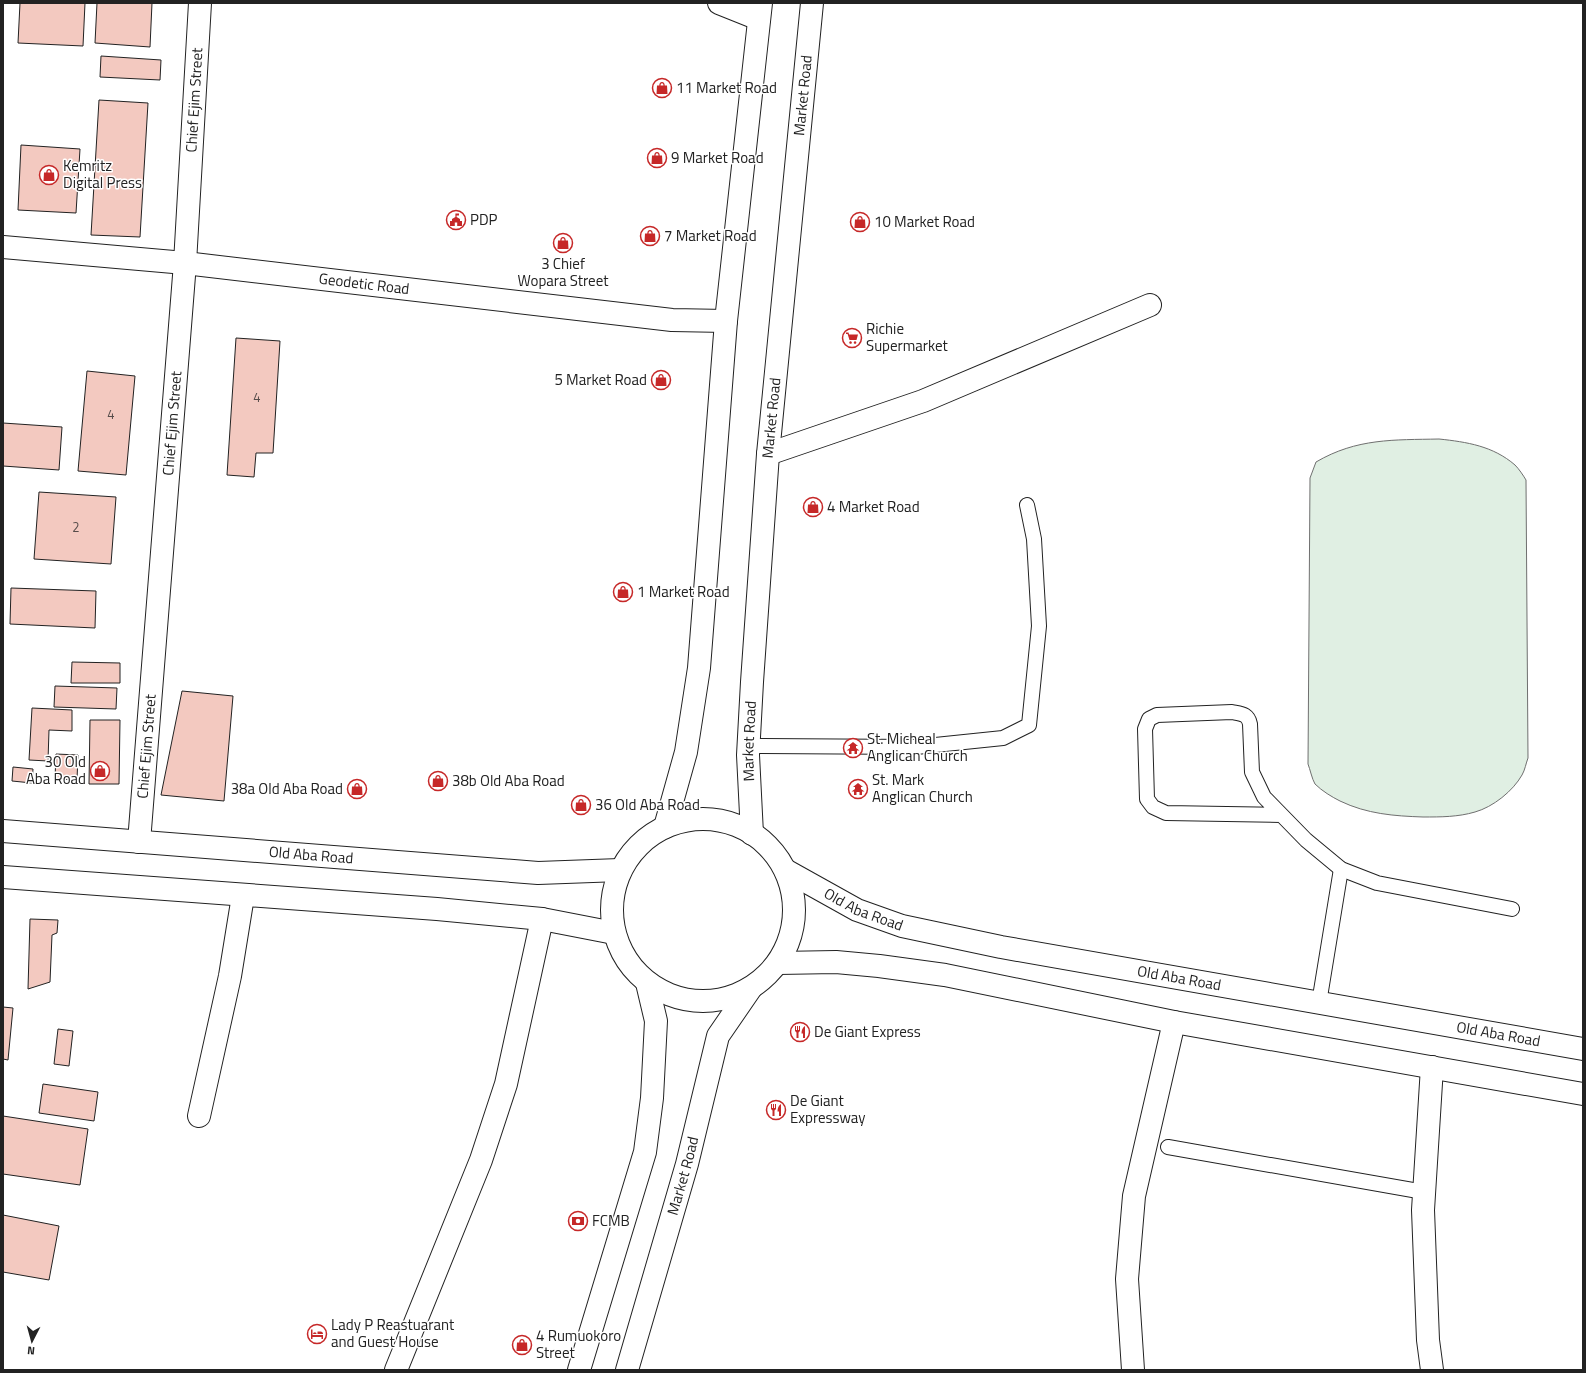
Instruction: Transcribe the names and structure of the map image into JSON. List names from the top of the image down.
{
  "streets": {
    "main road": [
      "Market Road",
      "Chief Ejim Street",
      "Geodetic Road",
      "Old Aba Road"
    ]
  },
  "crossings": [
    ["Chief Ejim Street", "Geodetic Road"],
    ["Chief Ejim Street", "Old Aba Road"]
  ],
  "places": {
    "shop": [
      "11 Market Road",
      "9 Market Road",
      "Kemritz Digital Press",
      "10 Market Road",
      "7 Market Road",
      "3 Chief Wopara Street",
      "5 Market Road",
      "4 Market Road",
      "1 Market Road",
      "30 Old Aba Road",
      "38b Old Aba Road",
      "38a Old Aba Road",
      "36 Old Aba Road",
      "4 Rumuokoro Street"
    ],
    "public building": ["PDP"],
    "supermarket": ["Richie Supermarket"],
    "temple": ["St. Micheal Anglican Church", "St. Mark Anglican Church"],
    "restaurant": ["De Giant Express", "De Giant Expressway"],
    "bank": ["FCMB"],
    "hotel": ["Lady P Reastuarant and Guest House"]
  },
  "house_numbers": ["4", "4", "2"],
  "north": "bottom"
}
